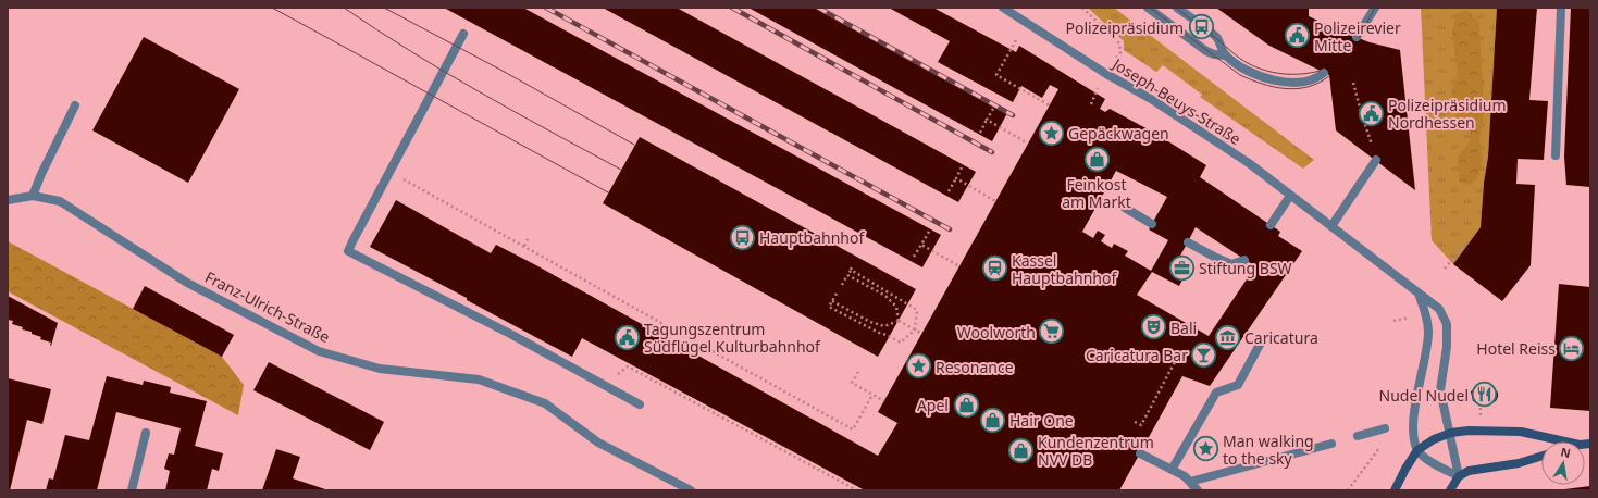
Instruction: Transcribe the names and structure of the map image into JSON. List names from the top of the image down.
{
  "streets": {
    "street": ["Joseph-Beuys-Straße", "Franz-Ulrich-Straße"]
  },
  "places": {
    "bus stop": ["Polizeipräsidium", "Hauptbahnhof"],
    "public building": ["Polizeirevier Mitte", "Polizeipräsidium Nordhessen", "Tagungszentrum Südflügel Kulturbahnhof"],
    "place": ["Gepäckwagen", "Resonance", "Man walking to the sky"],
    "shop": [
      "Feinkost am Markt",
      "Apel",
      "Hair One",
      "Kundenzentrum NVV DB"
    ],
    "office": ["Stiftung BSW"],
    "station": ["Kassel Hauptbahnhof"],
    "theatre": ["Bali"],
    "supermarket": ["Woolworth"],
    "museum": ["Caricatura"],
    "hotel": ["Hotel Reiss"],
    "bar": ["Caricatura Bar"],
    "restaurant": ["Nudel Nudel"]
  },
  "north": "top"
}
